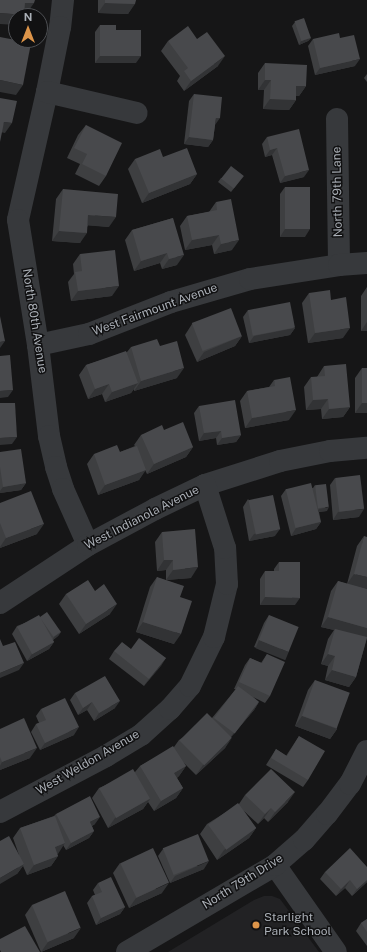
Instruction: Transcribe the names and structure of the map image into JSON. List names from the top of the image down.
{
  "streets": {
    "street": [
      "North 79th Lane",
      "West Fairmount Avenue",
      "North 80th Avenue",
      "West Indianola Avenue",
      "West Weldon Avenue",
      "North 79th Drive"
    ]
  },
  "crossings": [
    ["North 79th Lane", "West Fairmount Avenue"],
    ["West Fairmount Avenue", "North 80th Avenue"],
    ["North 80th Avenue", "West Indianola Avenue"],
    ["West Indianola Avenue", "West Weldon Avenue"]
  ],
  "places": ["Starlight Park School"],
  "north": "top"
}
